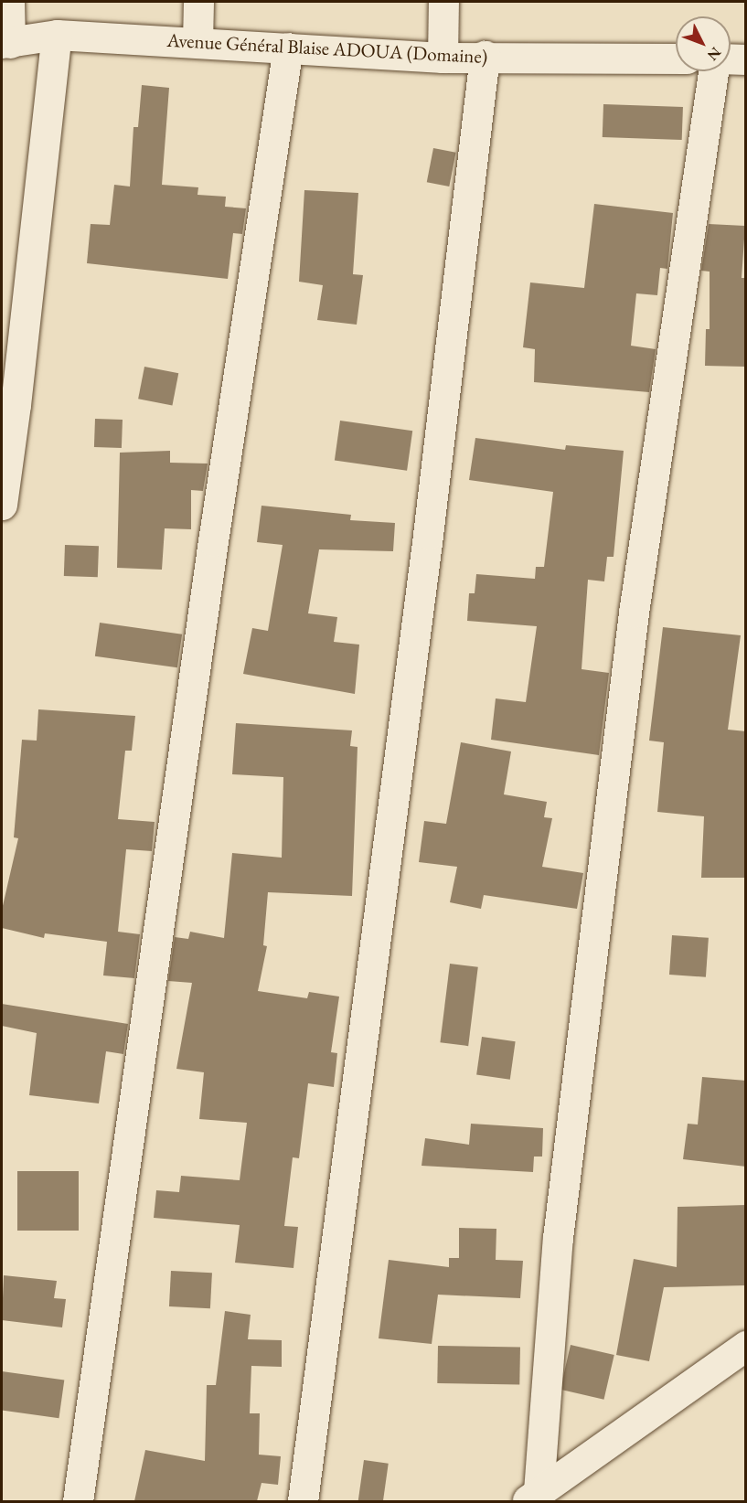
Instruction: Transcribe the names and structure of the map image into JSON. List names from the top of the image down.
{
  "streets": {
    "street": ["Avenue Général Blaise ADOUA (Domaine)"]
  },
  "north": "bottom right"
}
